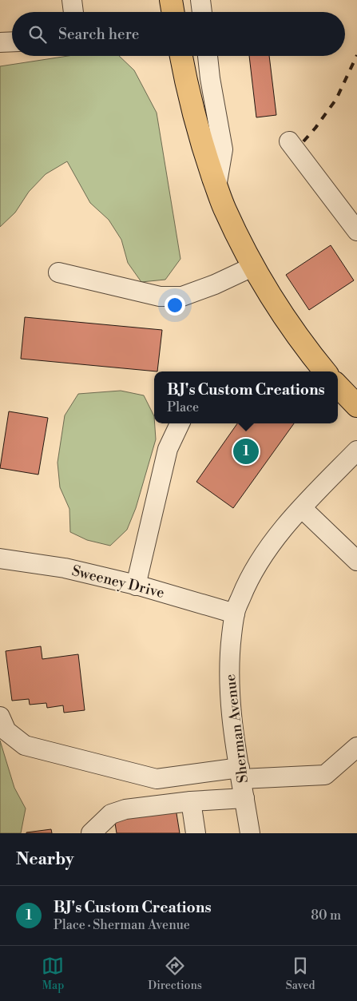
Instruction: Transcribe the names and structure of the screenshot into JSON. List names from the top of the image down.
{
  "streets": {
    "street": ["Sweeney Drive", "Sherman Avenue"]
  },
  "crossings": [
    ["Sweeney Drive", "Sherman Avenue"]
  ],
  "page": {
    "search": "Search here",
    "popup": ["BJ's Custom Creations", "Place"],
    "pins": "1",
    "heading": "Nearby",
    "list": [
      {
        "mark": "1",
        "name": "BJ's Custom Creations",
        "note": "Place · Sherman Avenue",
        "value": "80 m"
      }
    ],
    "nav": ["Map", "Directions", "Saved"]
  }
}
